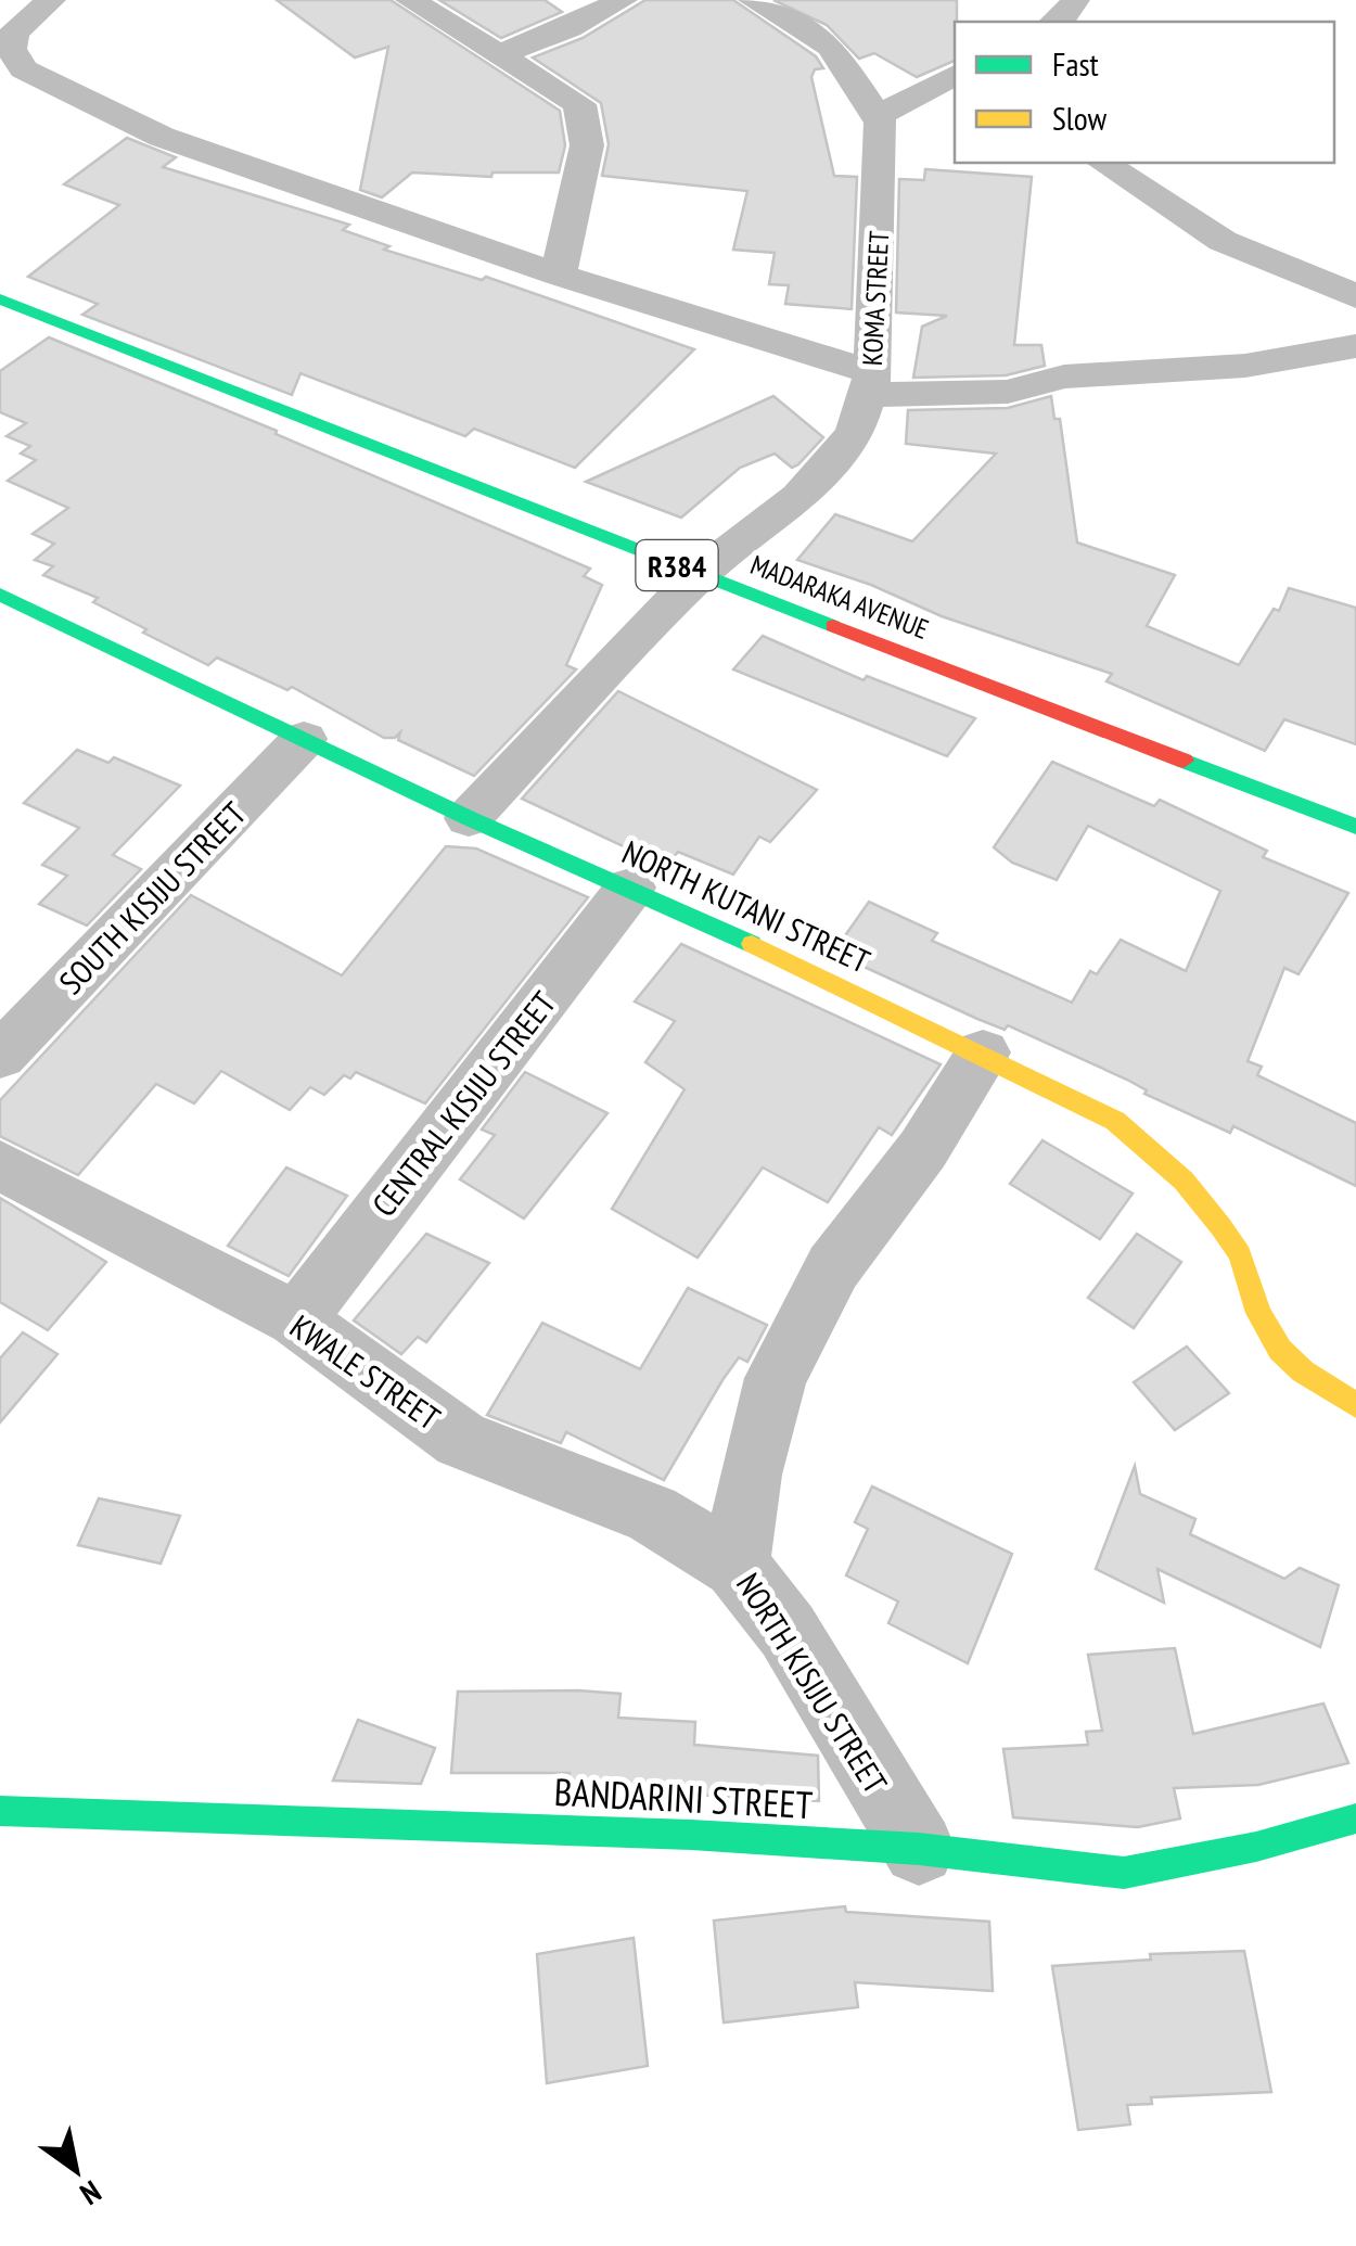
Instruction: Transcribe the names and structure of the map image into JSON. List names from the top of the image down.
{
  "streets": {
    "street": [
      "KOMA STREET",
      "R384",
      "MADARAKA AVENUE",
      "SOUTH KISIJU STREET",
      "NORTH KUTANI STREET",
      "CENTRAL KISIJU STREET",
      "KWALE STREET",
      "NORTH KISIJU STREET",
      "BANDARINI STREET"
    ]
  },
  "crossings": [
    ["KOMA STREET", "MADARAKA AVENUE"],
    ["KOMA STREET", "NORTH KUTANI STREET"],
    ["SOUTH KISIJU STREET", "NORTH KUTANI STREET"],
    ["NORTH KUTANI STREET", "CENTRAL KISIJU STREET"],
    ["NORTH KUTANI STREET", "NORTH KISIJU STREET"],
    ["CENTRAL KISIJU STREET", "KWALE STREET"],
    ["KWALE STREET", "NORTH KISIJU STREET"],
    ["NORTH KISIJU STREET", "BANDARINI STREET"]
  ],
  "legend": ["Fast", "Slow"],
  "north": "bottom right"
}
